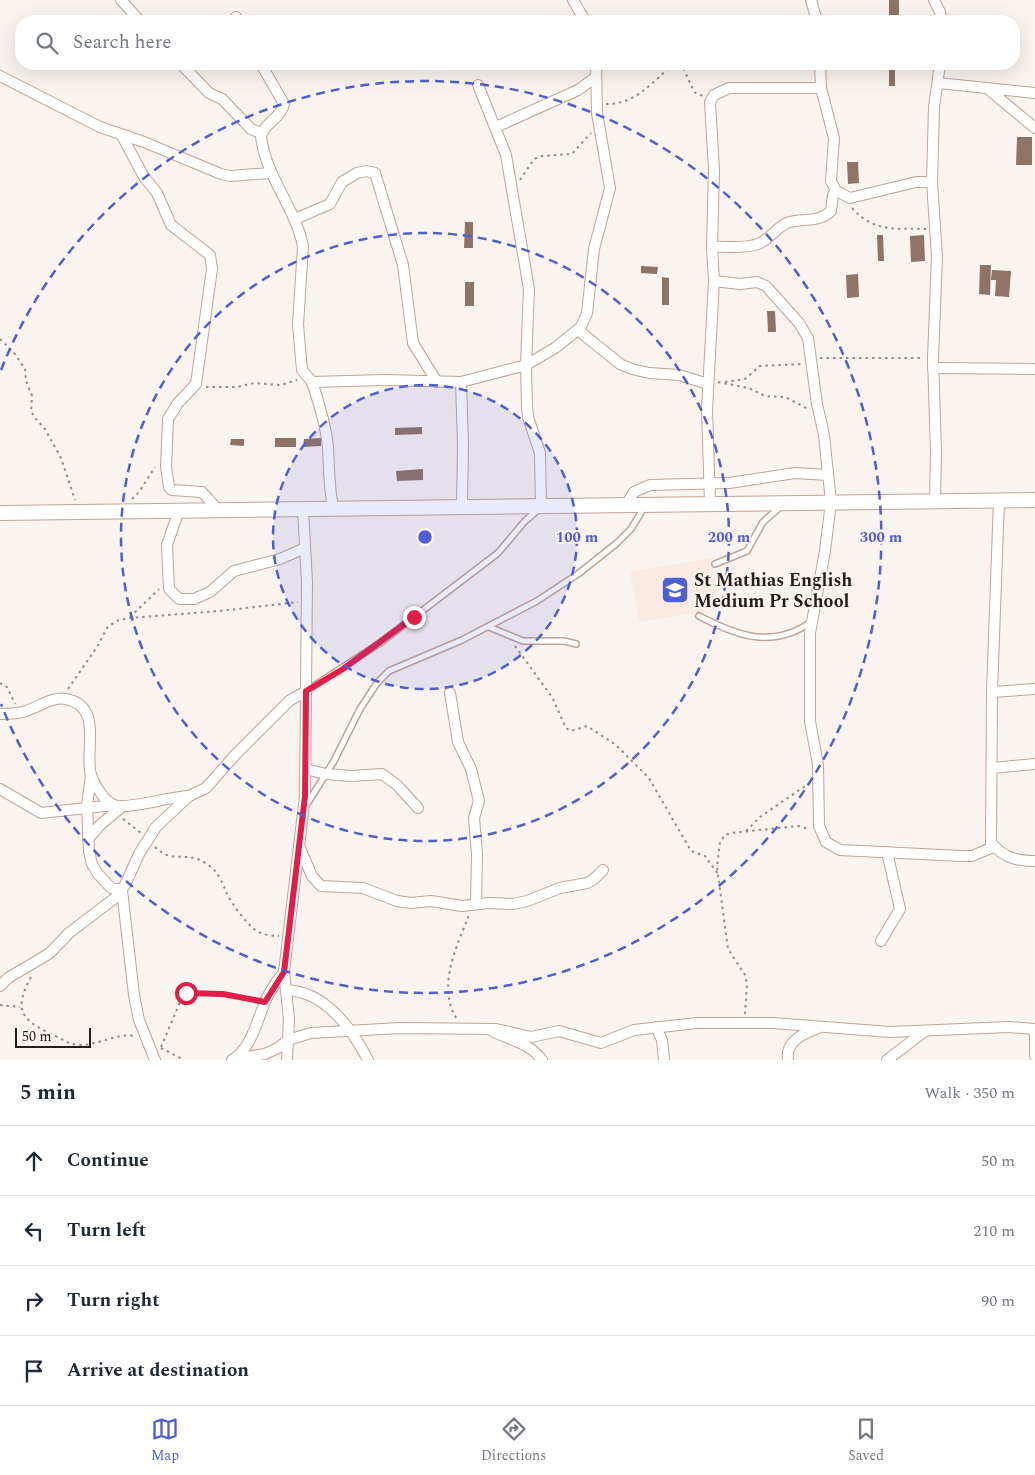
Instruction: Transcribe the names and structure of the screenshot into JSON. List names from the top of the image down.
{
  "places": {
    "school or university": ["St Mathias English Medium Pr School"]
  },
  "scale_bar": "50 m",
  "page": {
    "search": "Search here",
    "scale": "50 m",
    "heading": ["5 min", "Walk · 350 m"],
    "list": [
      ["Continue", "50 m"],
      ["Turn left", "210 m"],
      ["Turn right", "90 m"],
      "Arrive at destination"
    ],
    "nav": ["Map", "Directions", "Saved"]
  },
  "rings": ["100 m", "200 m", "300 m"]
}
